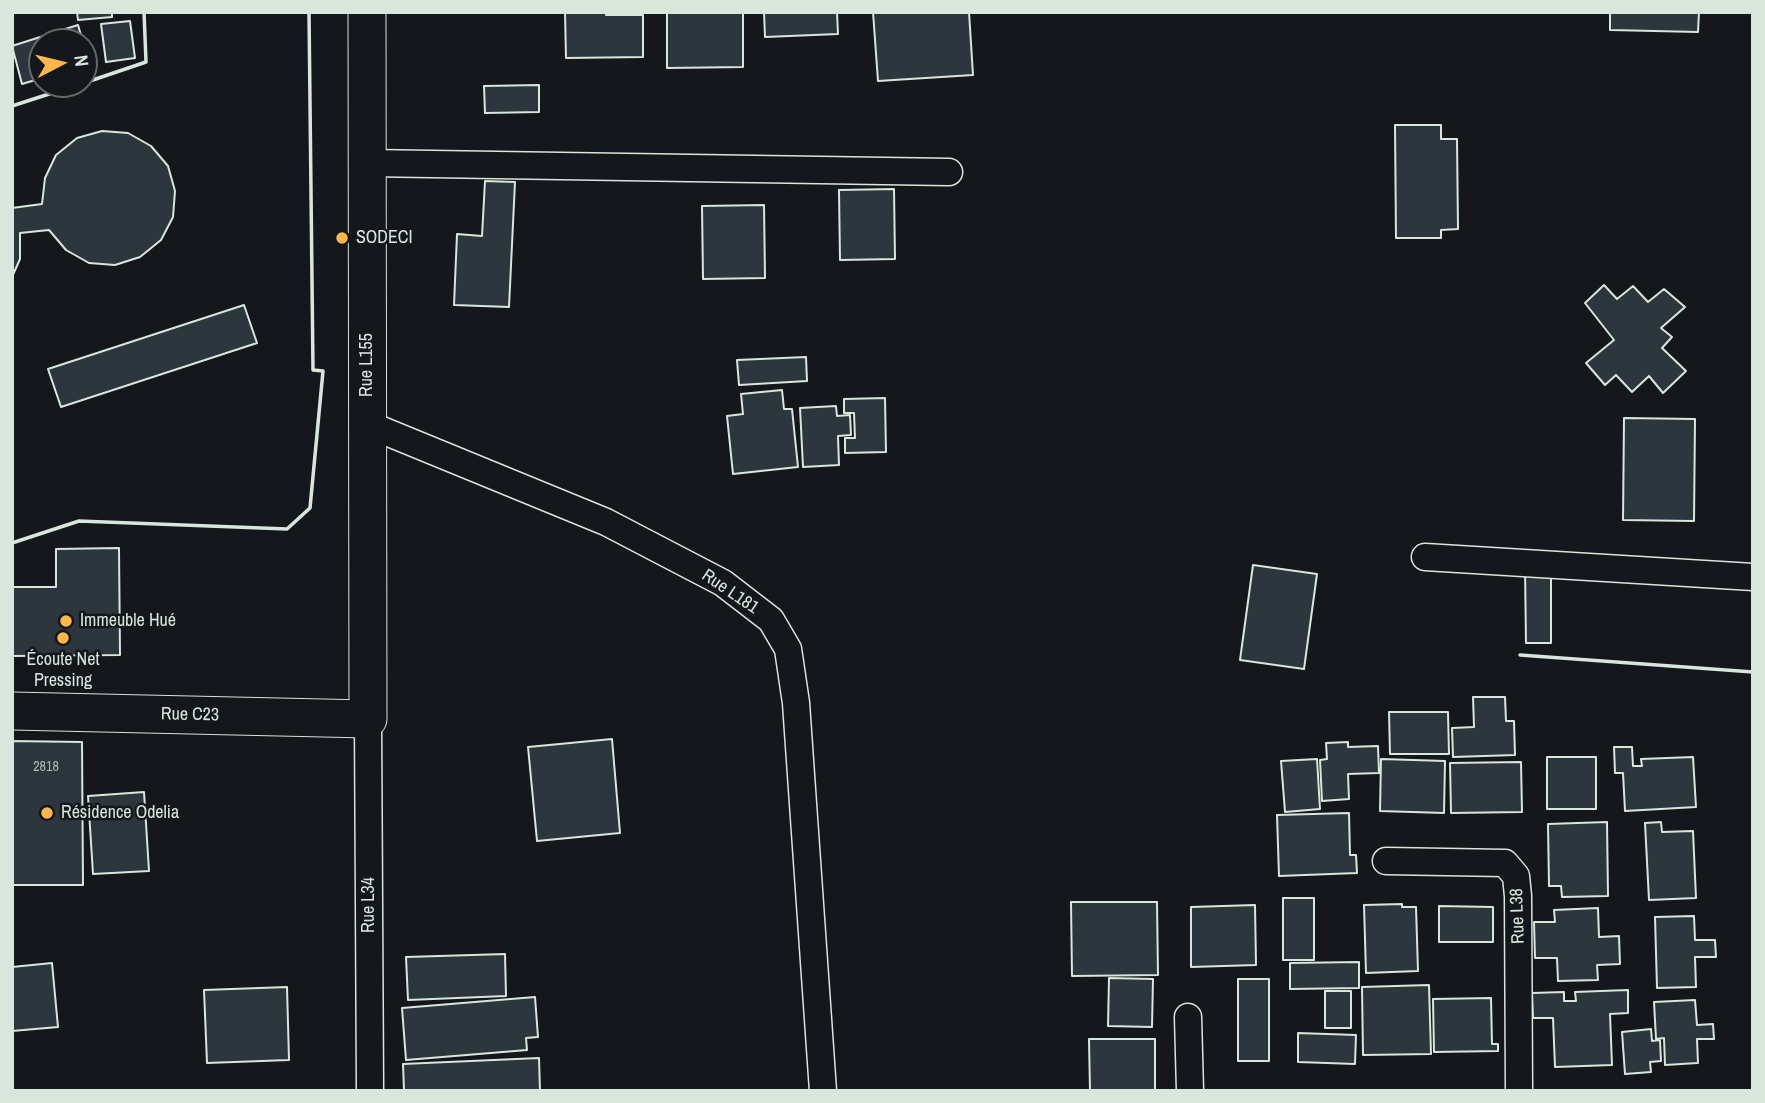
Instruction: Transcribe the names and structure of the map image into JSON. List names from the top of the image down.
{
  "streets": {
    "street": [
      "Rue L155",
      "Rue L181",
      "Rue C23",
      "Rue L34",
      "Rue L38"
    ]
  },
  "crossings": [
    ["Rue L155", "Rue L181"],
    ["Rue L155", "Rue C23"],
    ["Rue L155", "Rue L34"],
    ["Rue C23", "Rue L34"]
  ],
  "places": [
    "SODECI",
    "Immeuble Hué",
    "Écoute Net Pressing",
    "Résidence Odelia"
  ],
  "house_numbers": ["2818"],
  "north": "right"
}
